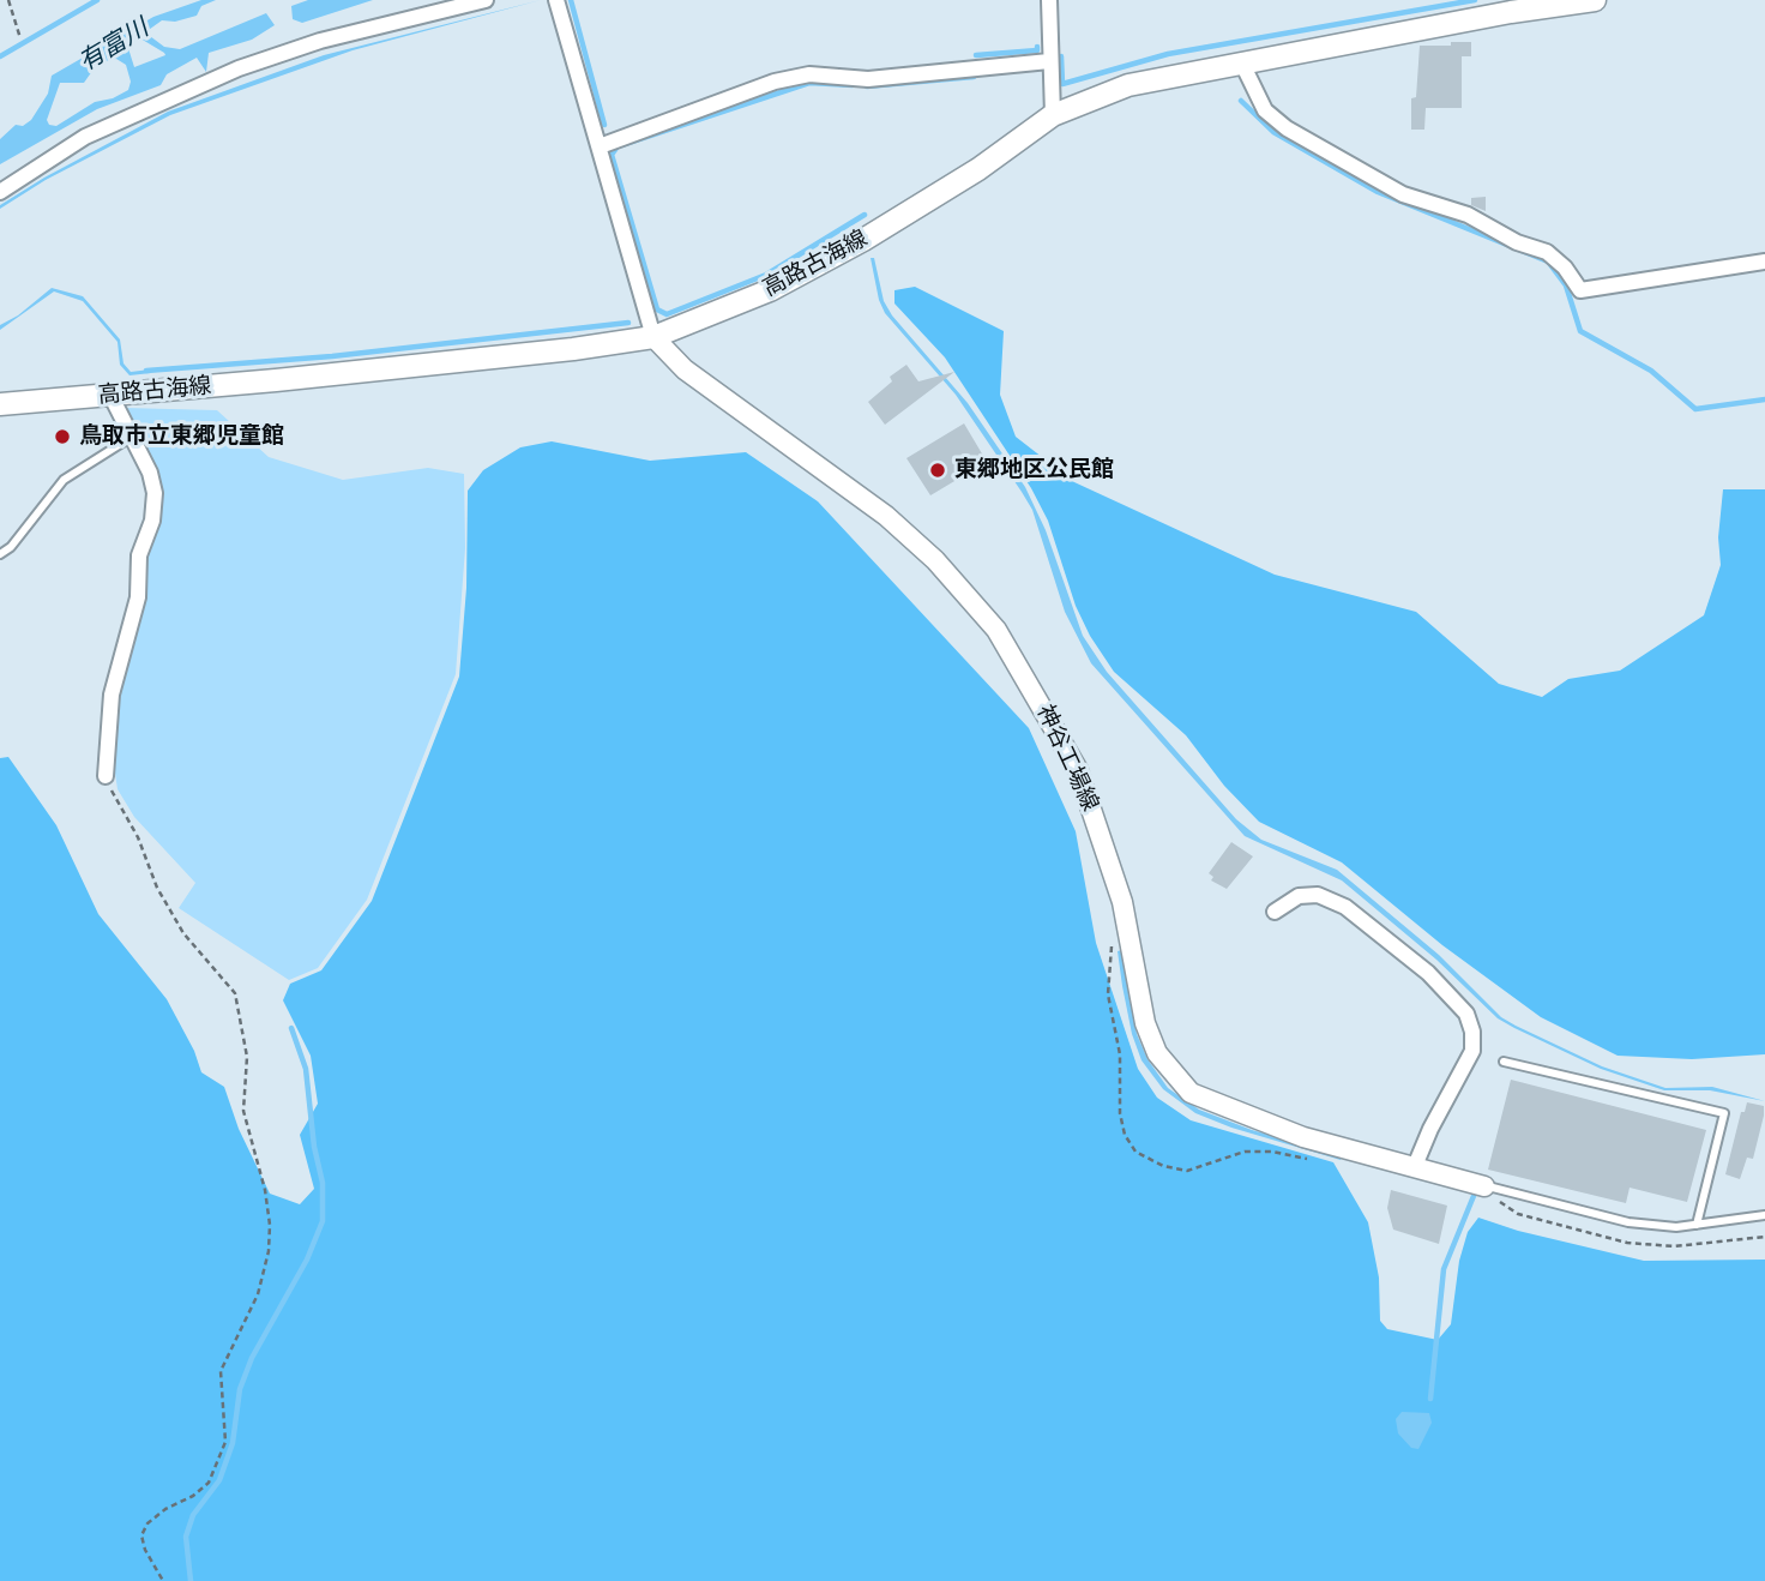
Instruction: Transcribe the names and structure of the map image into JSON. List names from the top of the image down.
{
  "streets": {
    "main road": ["高路古海線"],
    "street": ["神谷工場線"]
  },
  "crossings": [
    ["高路古海線", "神谷工場線"]
  ],
  "water": ["有富川"],
  "places": ["鳥取市立東郷児童館", "東郷地区公民館"]
}
